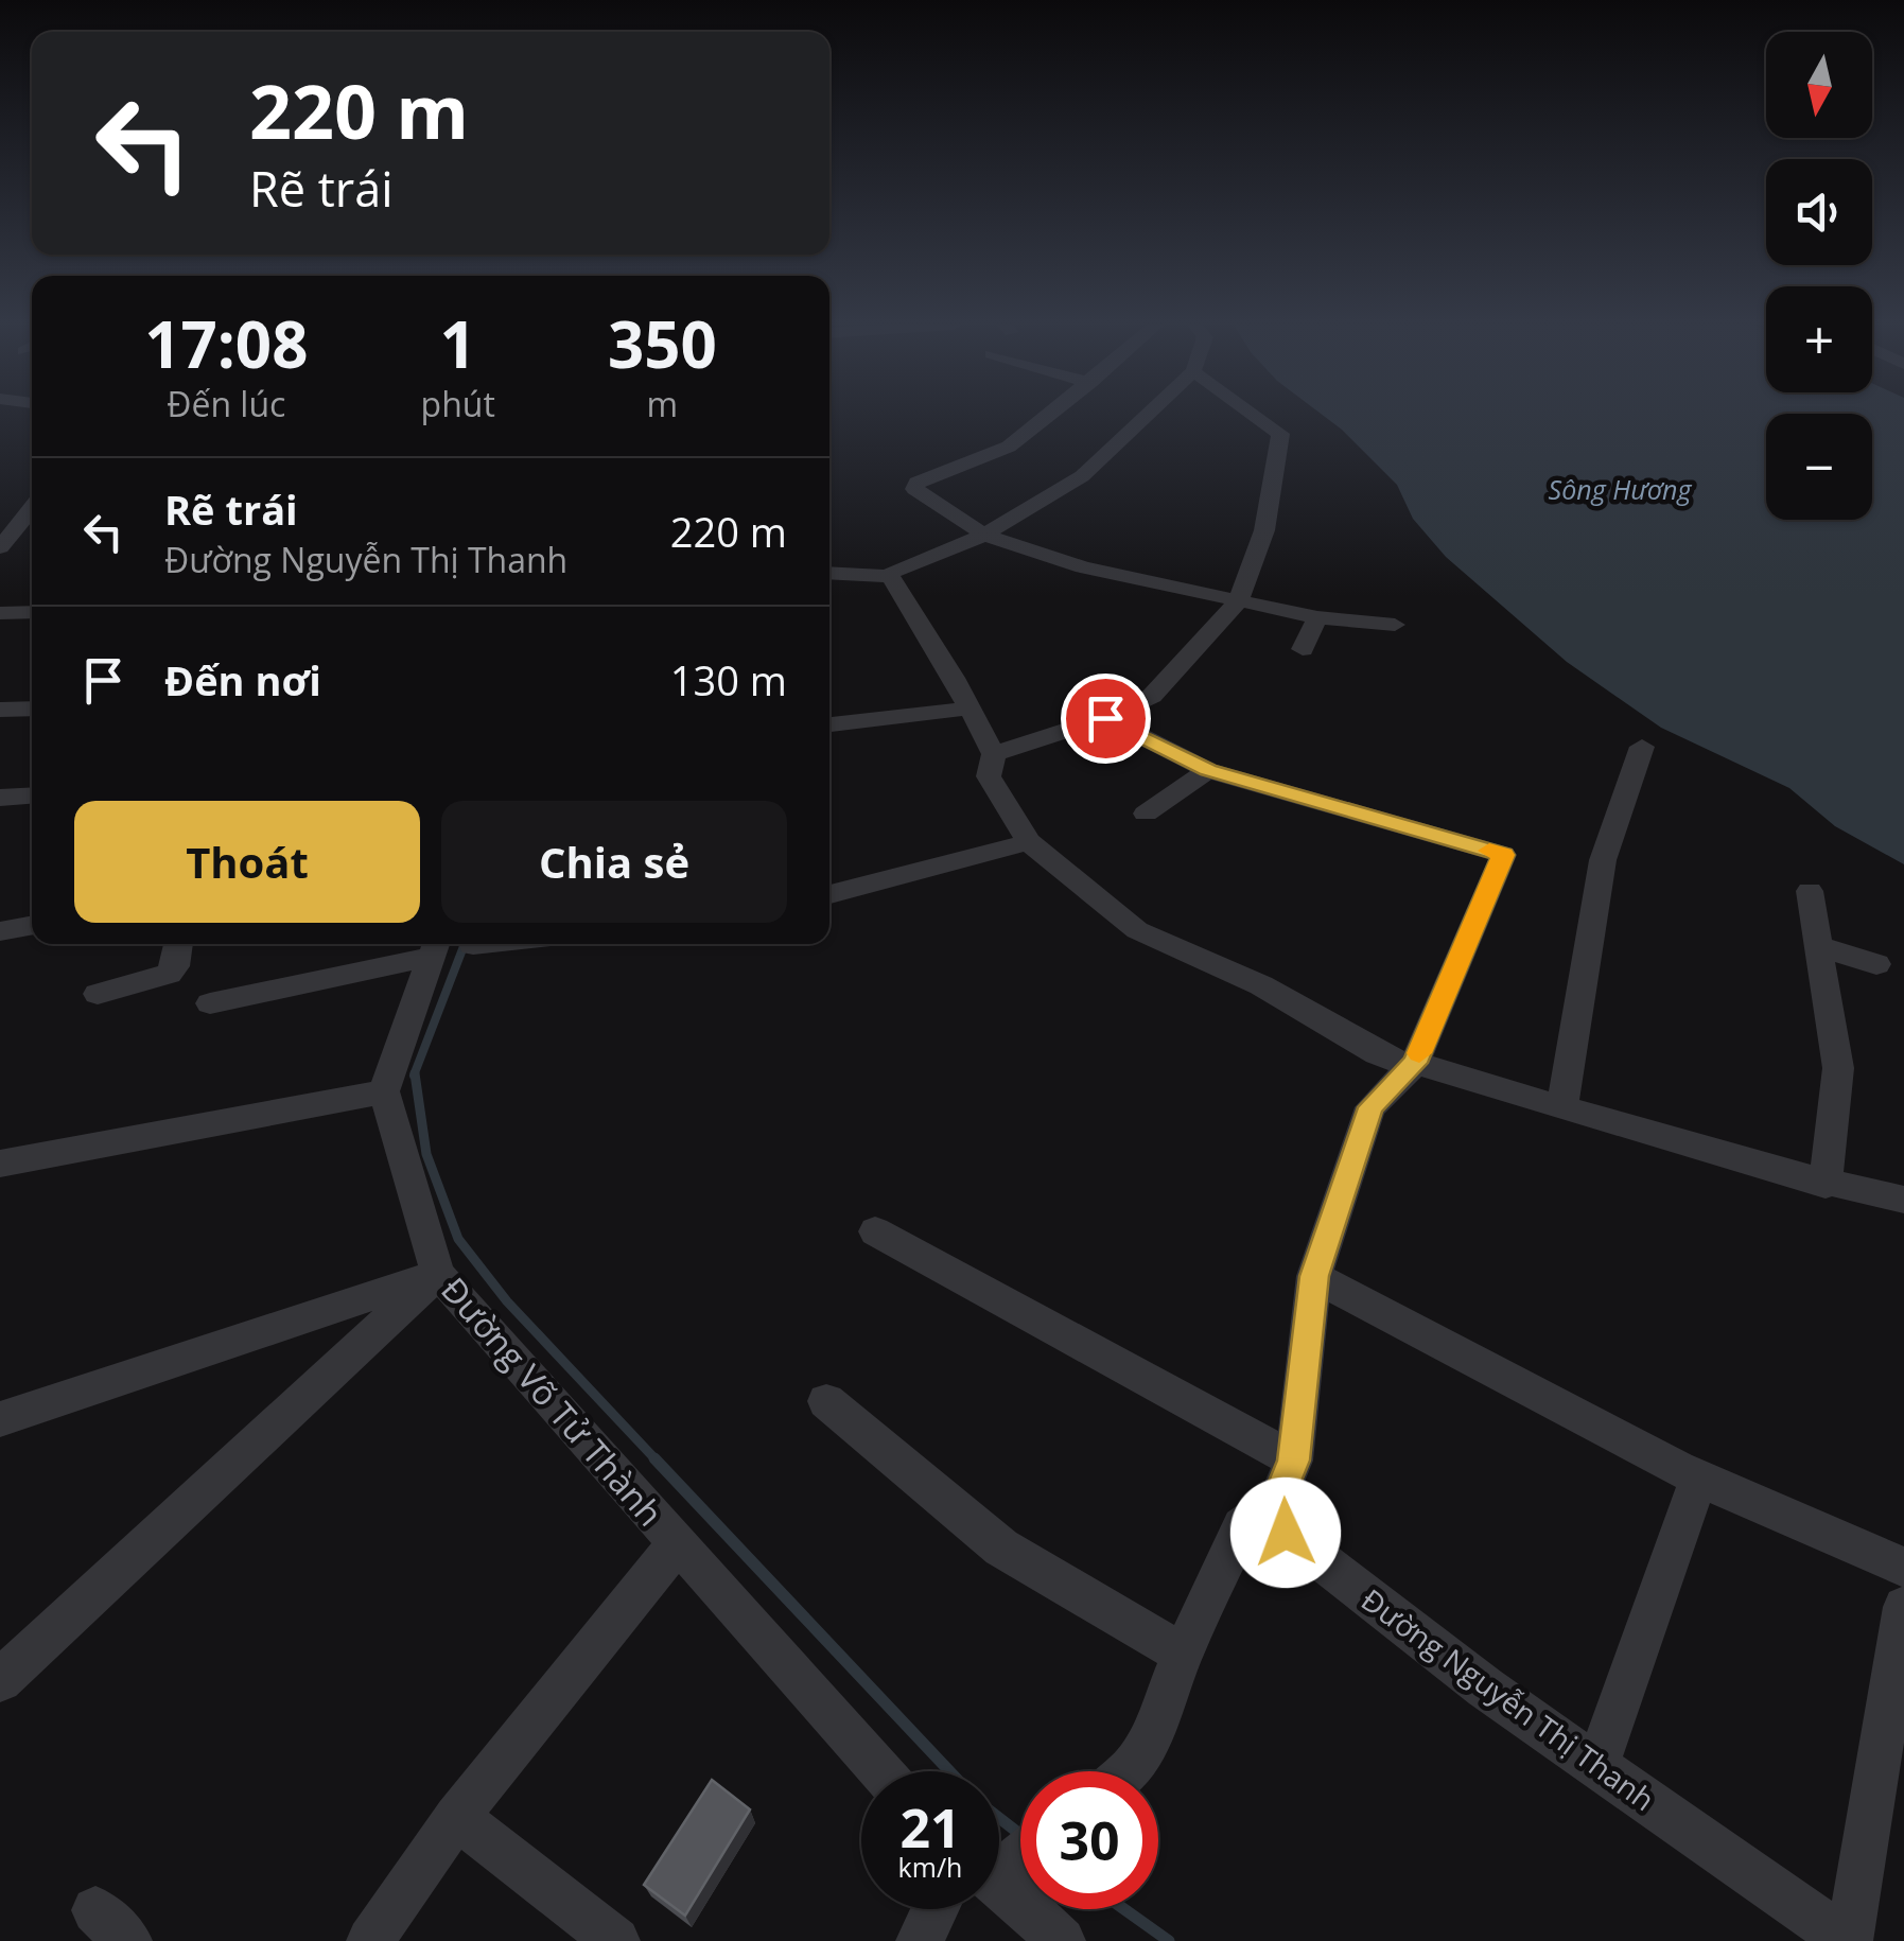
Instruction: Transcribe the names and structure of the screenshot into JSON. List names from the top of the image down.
{
  "streets": {
    "street": ["Đường Võ Tử Thành", "Đường Nguyễn Thị Thanh"]
  },
  "water": ["Sông Hương"],
  "north": "bottom",
  "page": {
    "map_buttons": ["+", "−"],
    "turn": ["220 m", "Rẽ trái"],
    "eta": [
      "17:08",
      "Đến lúc",
      "1",
      "phút",
      "350",
      "m"
    ],
    "list": [
      {
        "name": "Rẽ trái",
        "note": "Đường Nguyễn Thị Thanh",
        "value": "220 m"
      },
      {
        "name": "Đến nơi",
        "value": "130 m"
      }
    ],
    "buttons": ["Thoát", "Chia sẻ"],
    "speed": "21 km/h",
    "limit": "30"
  }
}
